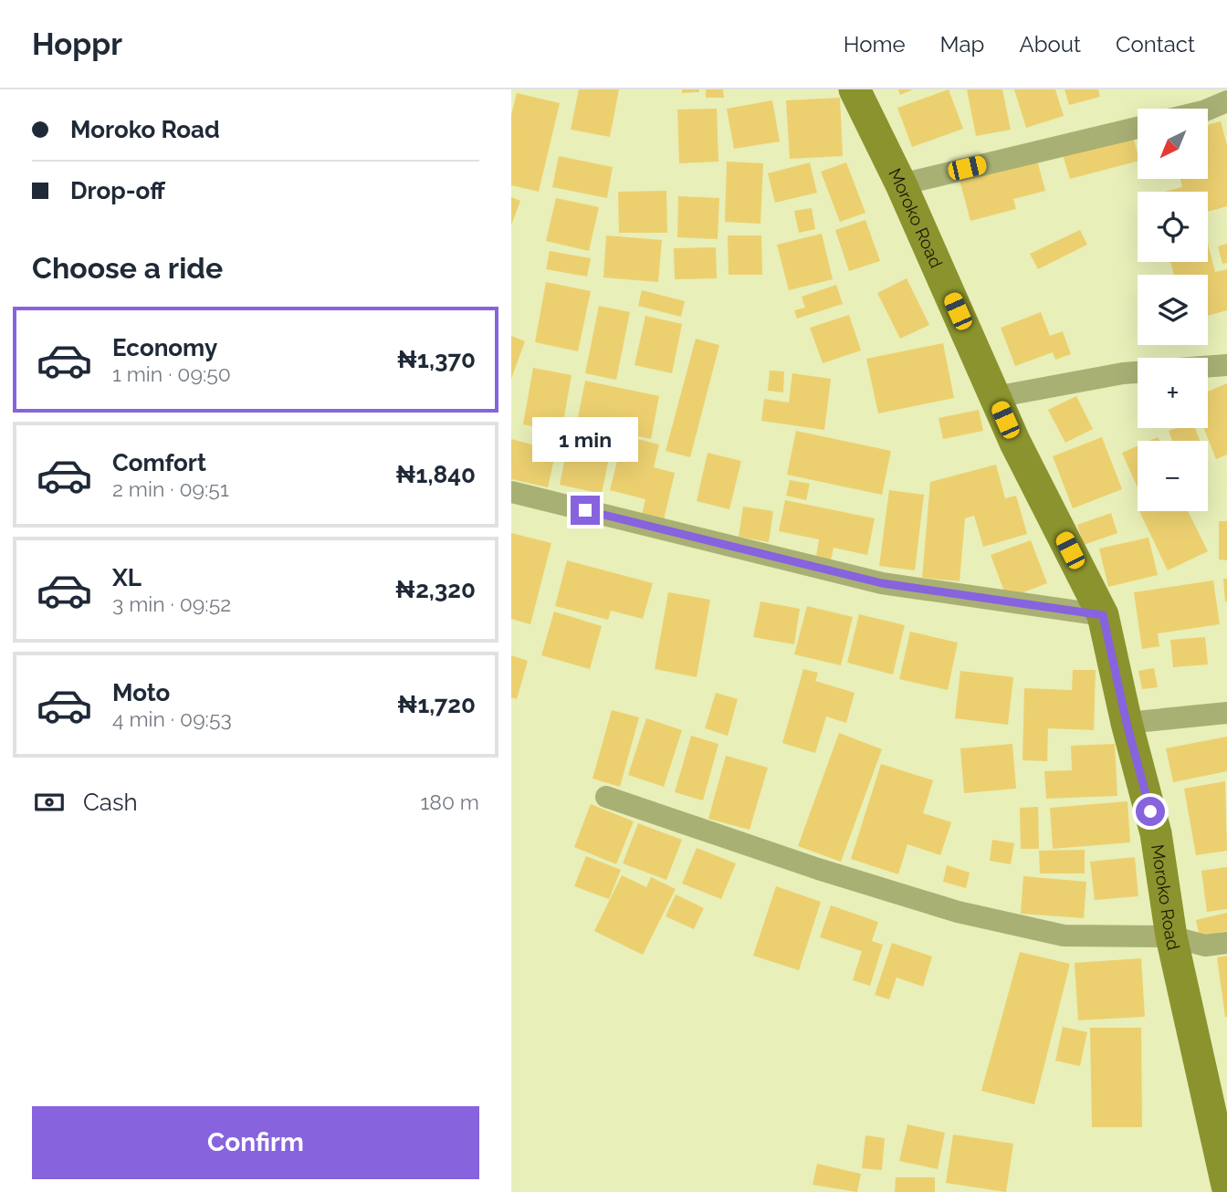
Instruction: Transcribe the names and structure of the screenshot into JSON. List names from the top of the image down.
{
  "streets": {
    "street": ["Moroko Road"]
  },
  "north": "bottom left",
  "page": {
    "header": "Hoppr",
    "nav": [
      "Home",
      "Map",
      "About",
      "Contact"
    ],
    "banner": ["Moroko Road", "Drop-off"],
    "map_buttons": ["+", "−"],
    "heading": "Choose a ride",
    "list": [
      {
        "name": "Economy",
        "note": "1 min · 09:50",
        "value": "₦1,370"
      },
      {
        "name": "Comfort",
        "note": "2 min · 09:51",
        "value": "₦1,840"
      },
      {
        "name": "XL",
        "note": "3 min · 09:52",
        "value": "₦2,320"
      },
      {
        "name": "Moto",
        "note": "4 min · 09:53",
        "value": "₦1,720"
      }
    ],
    "bubble": "1 min",
    "pay": ["Cash", "180 m"],
    "buttons": "Confirm"
  }
}
